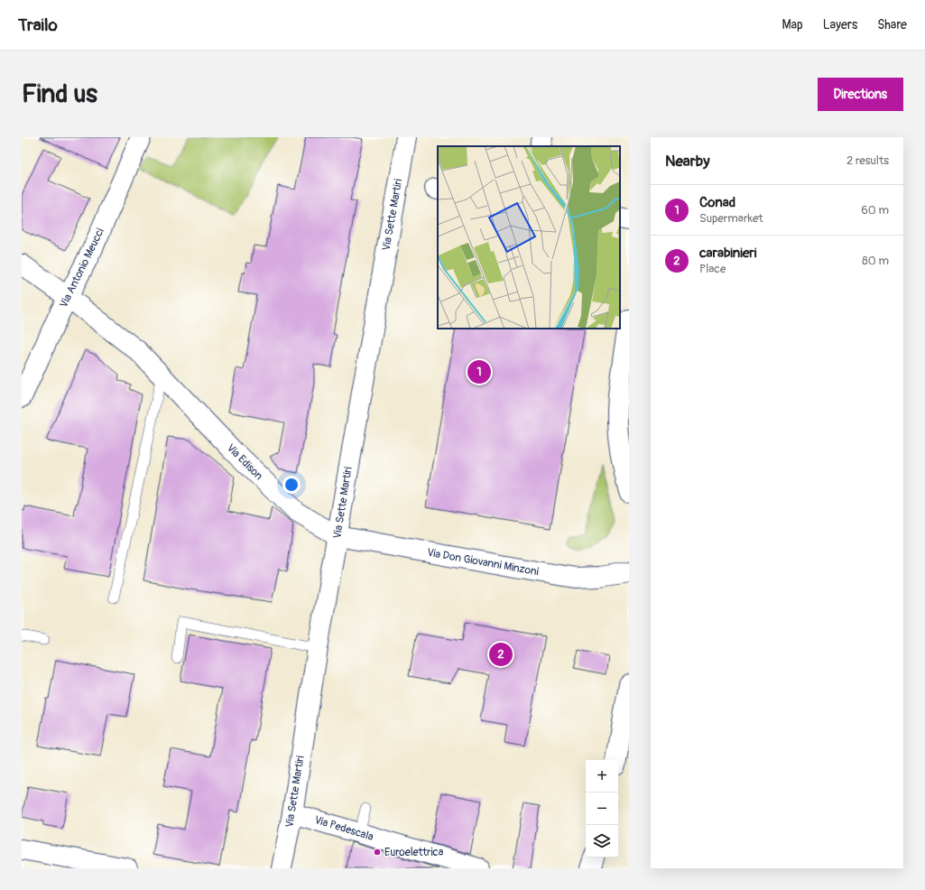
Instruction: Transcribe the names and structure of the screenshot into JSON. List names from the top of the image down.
{
  "streets": {
    "street": [
      "Via Sette Martiri",
      "Via Antonio Meucci",
      "Via Edison",
      "Via Don Giovanni Minzoni",
      "Via Pedescala"
    ]
  },
  "crossings": [
    ["Via Sette Martiri", "Via Edison"],
    ["Via Sette Martiri", "Via Don Giovanni Minzoni"],
    ["Via Sette Martiri", "Via Pedescala"],
    ["Via Antonio Meucci", "Via Edison"],
    ["Via Edison", "Via Don Giovanni Minzoni"]
  ],
  "places": ["Euroelettrica"],
  "page": {
    "header": "Trailo",
    "nav": ["Map", "Layers", "Share"],
    "buttons": "Directions",
    "title": "Find us",
    "heading": ["Nearby", "2 results"],
    "list": [
      {
        "mark": "1",
        "name": "Conad",
        "note": "Supermarket",
        "value": "60 m"
      },
      {
        "mark": "2",
        "name": "carabinieri",
        "note": "Place",
        "value": "80 m"
      }
    ],
    "pins": ["1", "2"],
    "map_buttons": ["+", "−"]
  }
}
